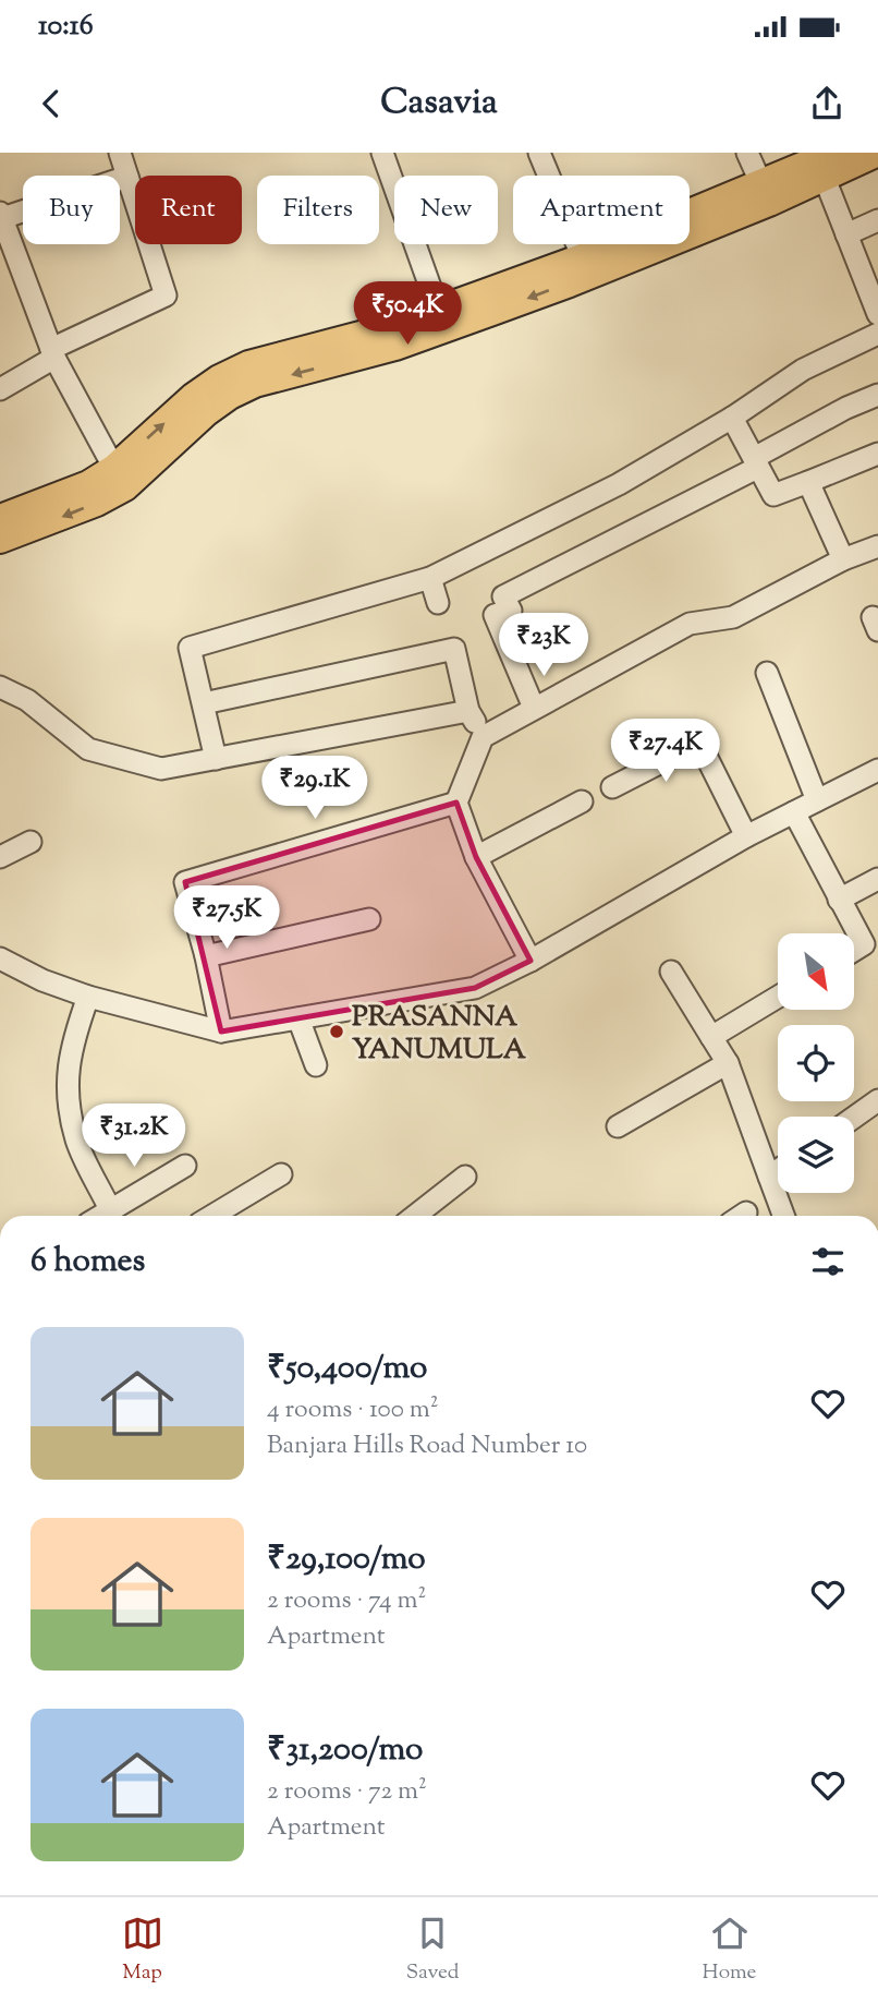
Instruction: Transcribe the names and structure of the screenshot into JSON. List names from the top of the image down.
{
  "places": ["PRASANNA YANUMULA"],
  "north": "bottom right",
  "page": {
    "status": "10:16",
    "header": "Casavia",
    "chip": [
      "Buy",
      "Rent",
      "Filters",
      "New",
      "Apartment"
    ],
    "price": [
      "₹50.4K",
      "₹23K",
      "₹27.4K",
      "₹29.1K",
      "₹27.5K",
      "₹31.2K"
    ],
    "heading": "6 homes",
    "list": [
      {
        "name": "₹50,400/mo",
        "note": "4 rooms · 100 m² · Banjara Hills Road Number 10"
      },
      {
        "name": "₹29,100/mo",
        "note": "2 rooms · 74 m² · Apartment"
      },
      {
        "name": "₹31,200/mo",
        "note": "2 rooms · 72 m² · Apartment"
      }
    ],
    "tabs": ["Map", "Saved", "Home"]
  }
}
